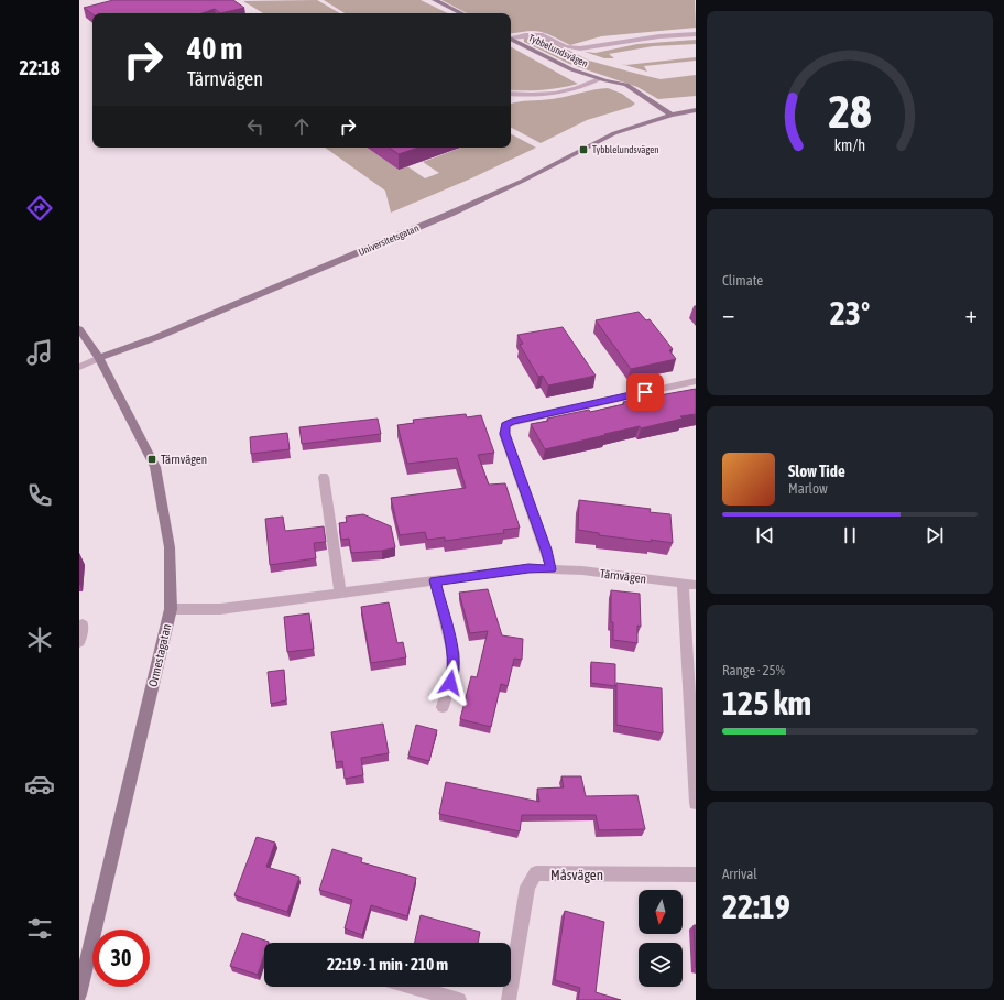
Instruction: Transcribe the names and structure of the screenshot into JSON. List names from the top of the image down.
{
  "streets": {
    "street": [
      "Tybbelundsvägen",
      "Universitetsgatan",
      "Tärnvägen",
      "Ormestagatan",
      "Måsvägen"
    ]
  },
  "crossings": [
    ["Tybbelundsvägen", "Universitetsgatan"],
    ["Universitetsgatan", "Ormestagatan"],
    ["Tärnvägen", "Ormestagatan"]
  ],
  "places": {
    "transit": ["Tybblelundsvägen", "Tärnvägen"]
  },
  "north": "bottom",
  "page": {
    "tabs": "22:18",
    "turn": ["40 m", "Tärnvägen"],
    "tile": [
      "Climate",
      ["Range · 25%", "125 km"],
      ["Arrival", "22:19"]
    ],
    "heat": ["−", "23°", "+"],
    "song": ["Slow Tide", "Marlow"],
    "limit": "30",
    "trip": "22:19 · 1 min · 210 m",
    "gauge": ["28", "km/h"]
  }
}
